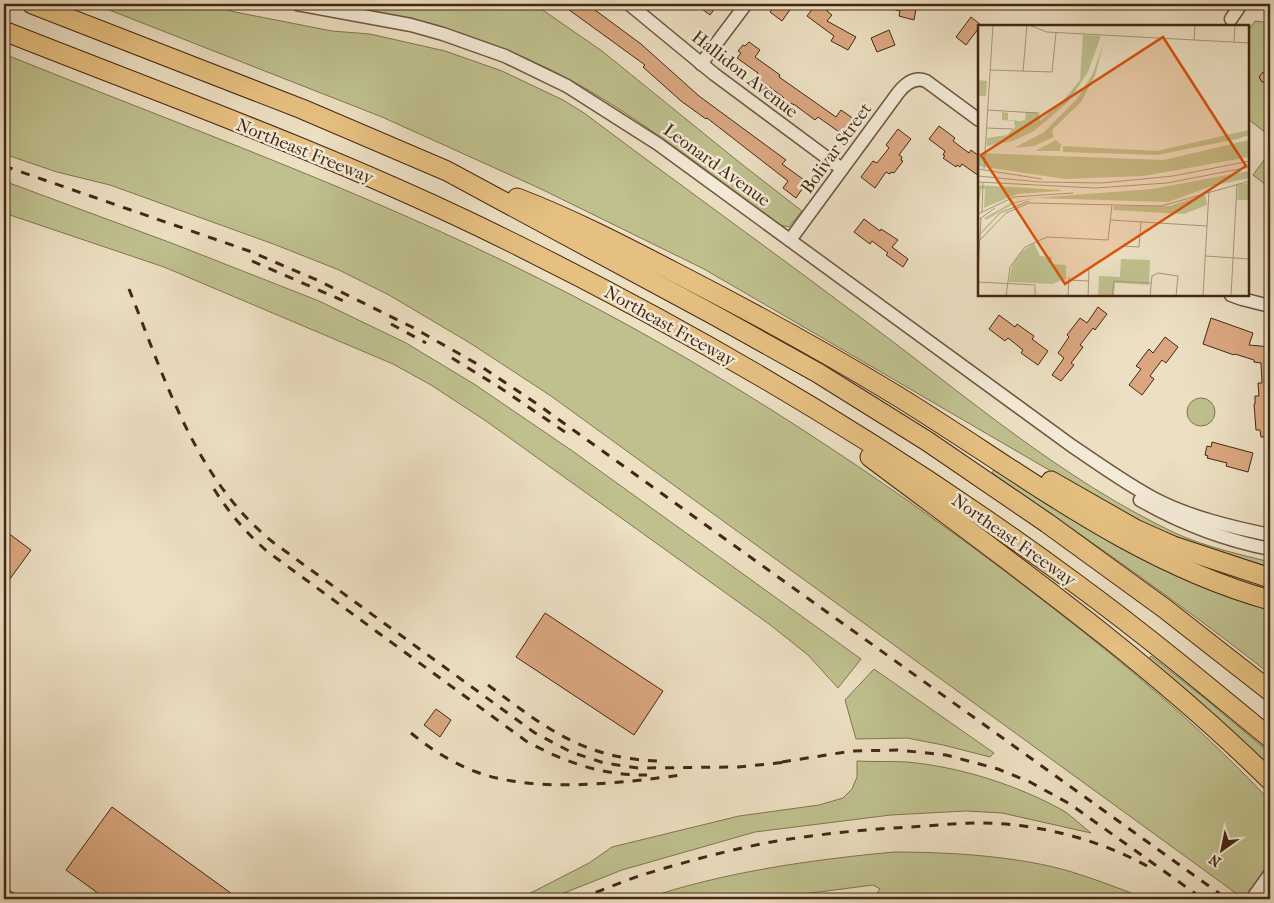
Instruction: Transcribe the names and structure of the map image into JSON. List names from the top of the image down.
{
  "streets": {
    "highway": ["Northeast Freeway"],
    "street": ["Hallidon Avenue", "Bolivar Street", "Leonard Avenue"]
  },
  "crossings": [
    ["Hallidon Avenue", "Bolivar Street"],
    ["Bolivar Street", "Leonard Avenue"]
  ],
  "north": "bottom left"
}
